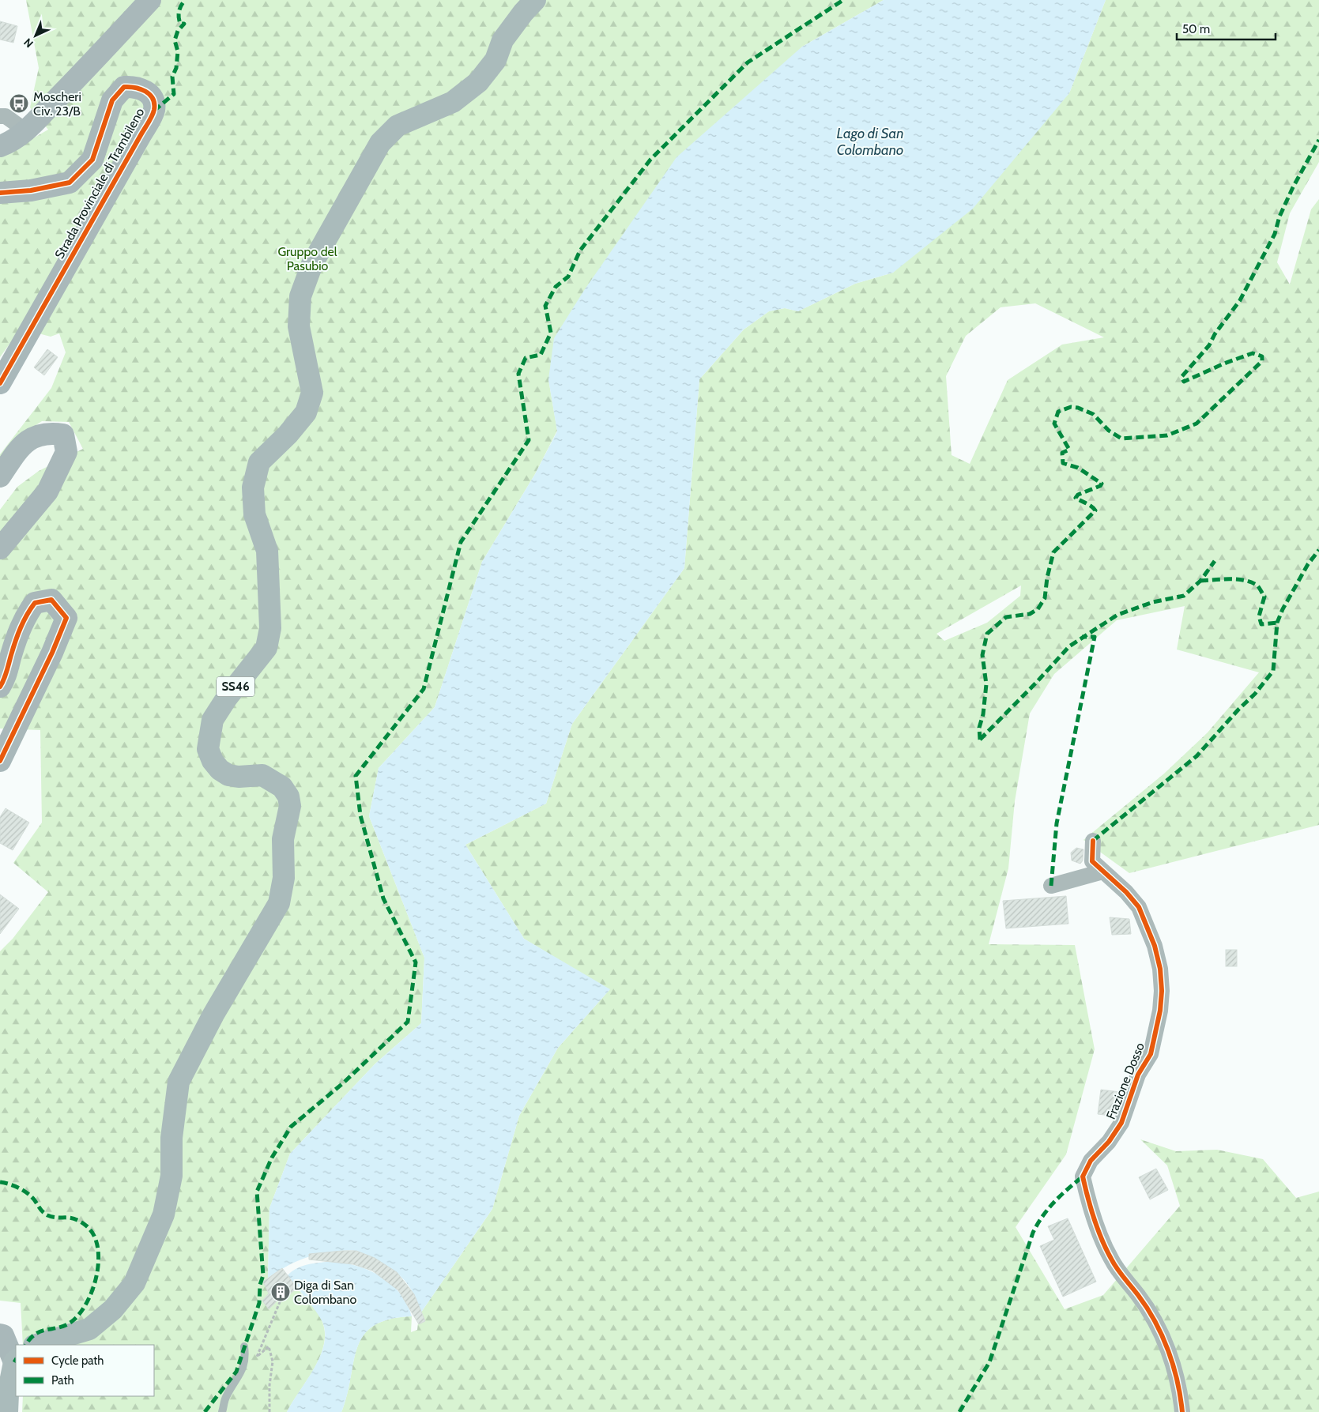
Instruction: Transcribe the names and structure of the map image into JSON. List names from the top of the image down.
{
  "streets": {
    "main road": ["SS46"],
    "street": ["Strada Provinciale di Trambileno", "Frazione Dosso"]
  },
  "water": ["Lago di San Colombano"],
  "parks": ["Gruppo del Pasubio"],
  "places": {
    "bus stop": ["Moscheri Civ. 23/B"],
    "building": ["Diga di San Colombano"]
  },
  "legend": ["Cycle path", "Path"],
  "scale_bar": "50 m",
  "north": "bottom left"
}
